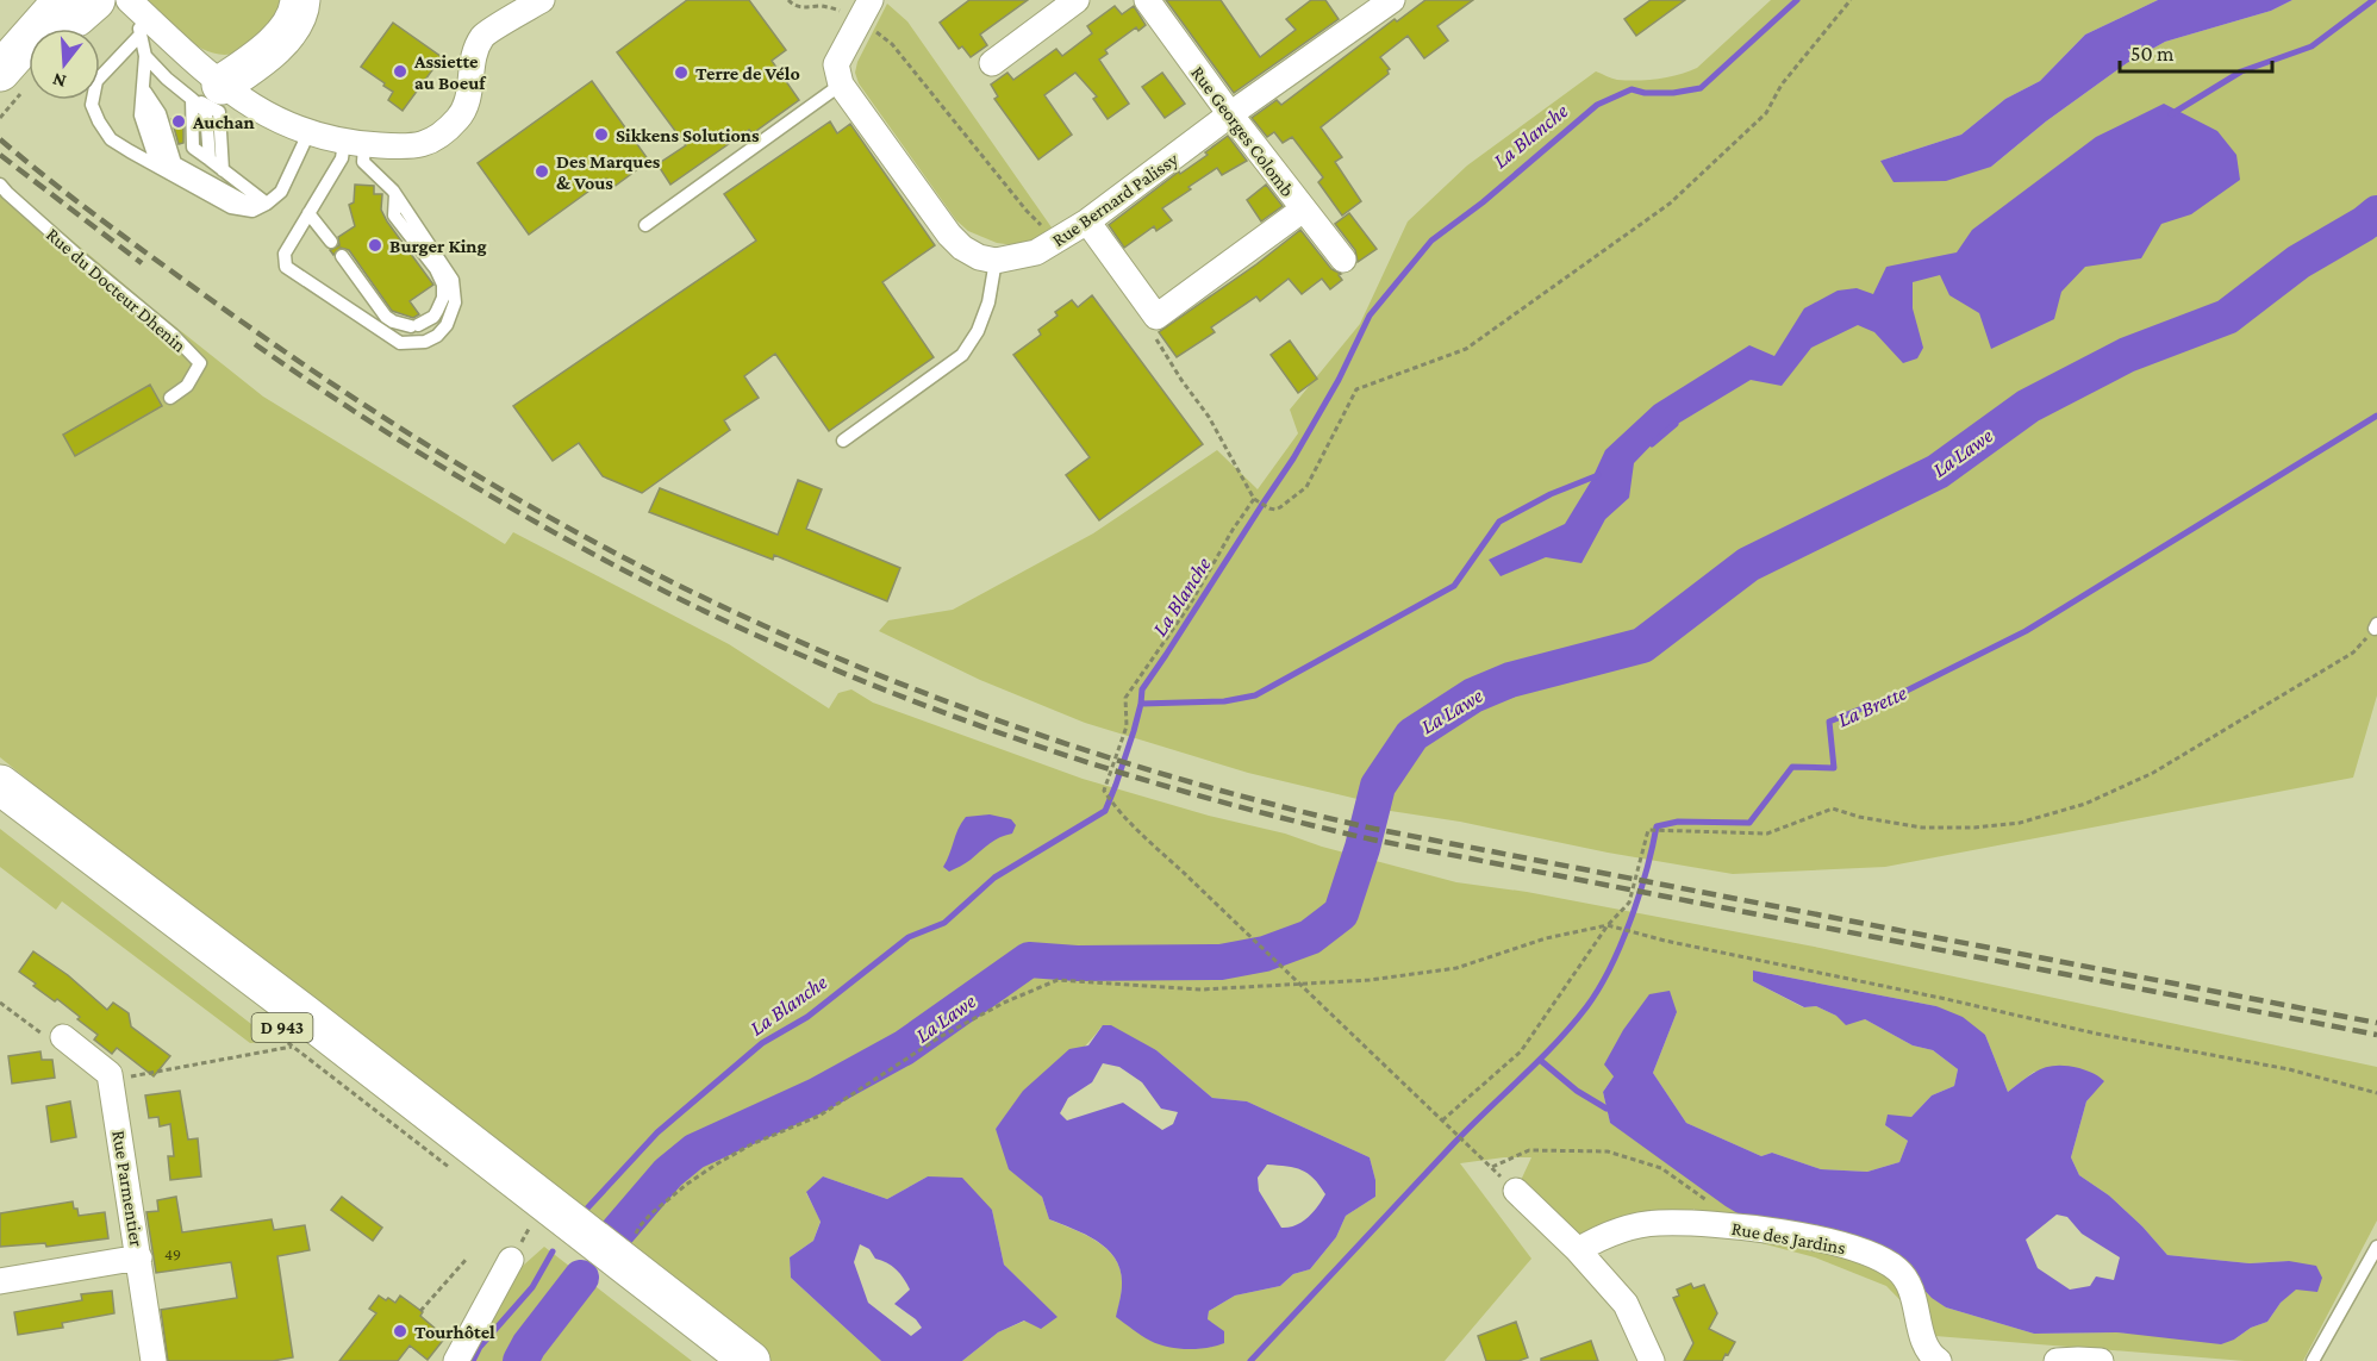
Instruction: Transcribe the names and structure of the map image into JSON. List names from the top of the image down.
{
  "streets": {
    "main road": ["D 943"],
    "street": [
      "Rue Georges Colomb",
      "Rue Bernard Palissy",
      "Rue Parmentier",
      "Rue des Jardins"
    ],
    "lane": ["Rue du Docteur Dhenin"]
  },
  "crossings": [
    ["Rue Georges Colomb", "Rue Bernard Palissy"]
  ],
  "water": ["La Blanche", "La Lawe", "La Brette"],
  "places": [
    "Assiette au Boeuf",
    "Terre de Vélo",
    "Auchan",
    "Sikkens Solutions",
    "Des Marques & Vous",
    "Burger King",
    "Tourhôtel"
  ],
  "house_numbers": ["49"],
  "scale_bar": "50 m",
  "north": "bottom"
}
